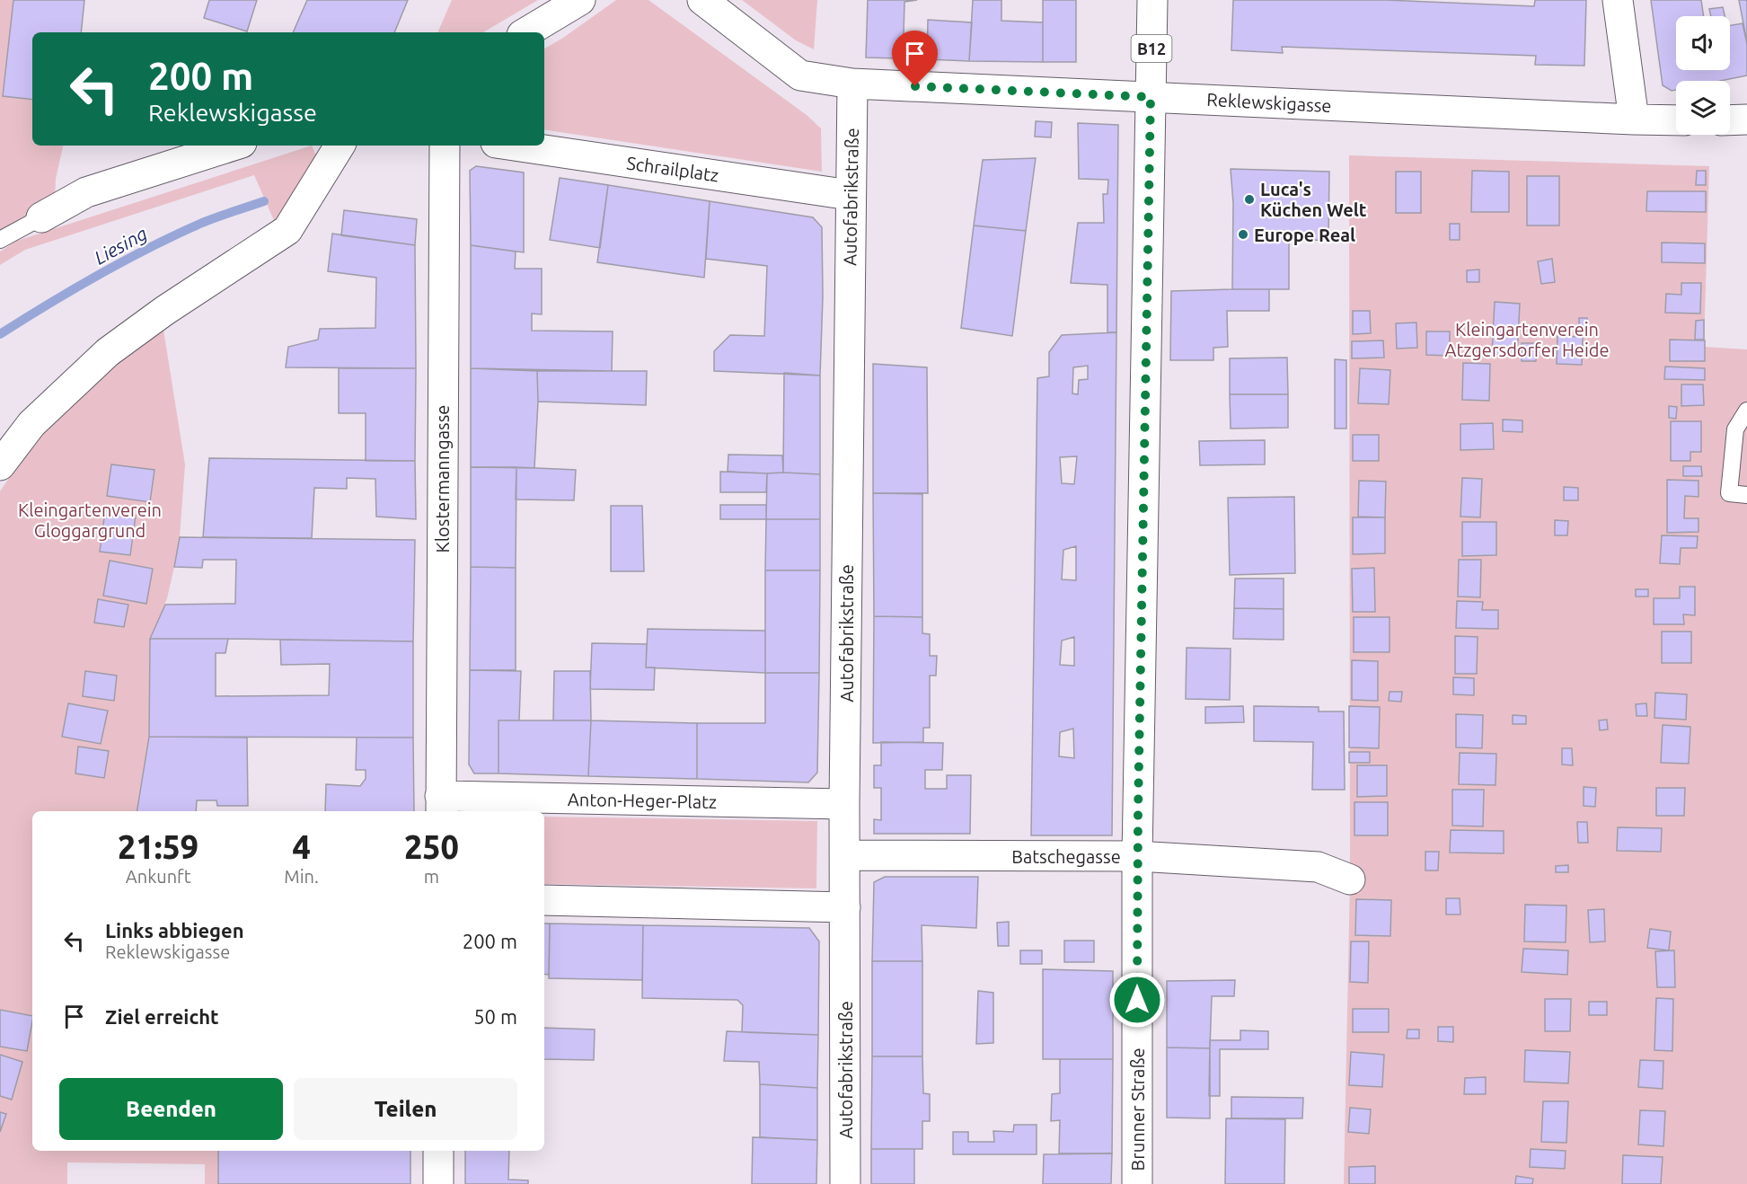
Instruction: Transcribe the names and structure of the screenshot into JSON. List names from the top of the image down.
{
  "streets": {
    "street": [
      "B12",
      "Reklewskigasse",
      "Schrailplatz",
      "Autofabrikstraße",
      "Klostermanngasse",
      "Anton-Heger-Platz",
      "Batschegasse",
      "Brunner Straße"
    ]
  },
  "crossings": [
    ["Reklewskigasse", "Autofabrikstraße"],
    ["Reklewskigasse", "Brunner Straße"],
    ["Schrailplatz", "Autofabrikstraße"],
    ["Autofabrikstraße", "Anton-Heger-Platz"],
    ["Autofabrikstraße", "Batschegasse"],
    ["Klostermanngasse", "Anton-Heger-Platz"],
    ["Batschegasse", "Brunner Straße"]
  ],
  "water": ["Liesing"],
  "parks": ["Kleingartenverein Atzgersdorfer Heide", "Kleingartenverein Gloggargrund"],
  "places": ["Luca's Küchen Welt", "Europe Real"],
  "page": {
    "turn": ["200 m", "Reklewskigasse"],
    "eta": [
      "21:59",
      "Ankunft",
      "4",
      "Min.",
      "250",
      "m"
    ],
    "list": [
      {
        "name": "Links abbiegen",
        "note": "Reklewskigasse",
        "value": "200 m"
      },
      {
        "name": "Ziel erreicht",
        "value": "50 m"
      }
    ],
    "buttons": ["Beenden", "Teilen"]
  }
}
